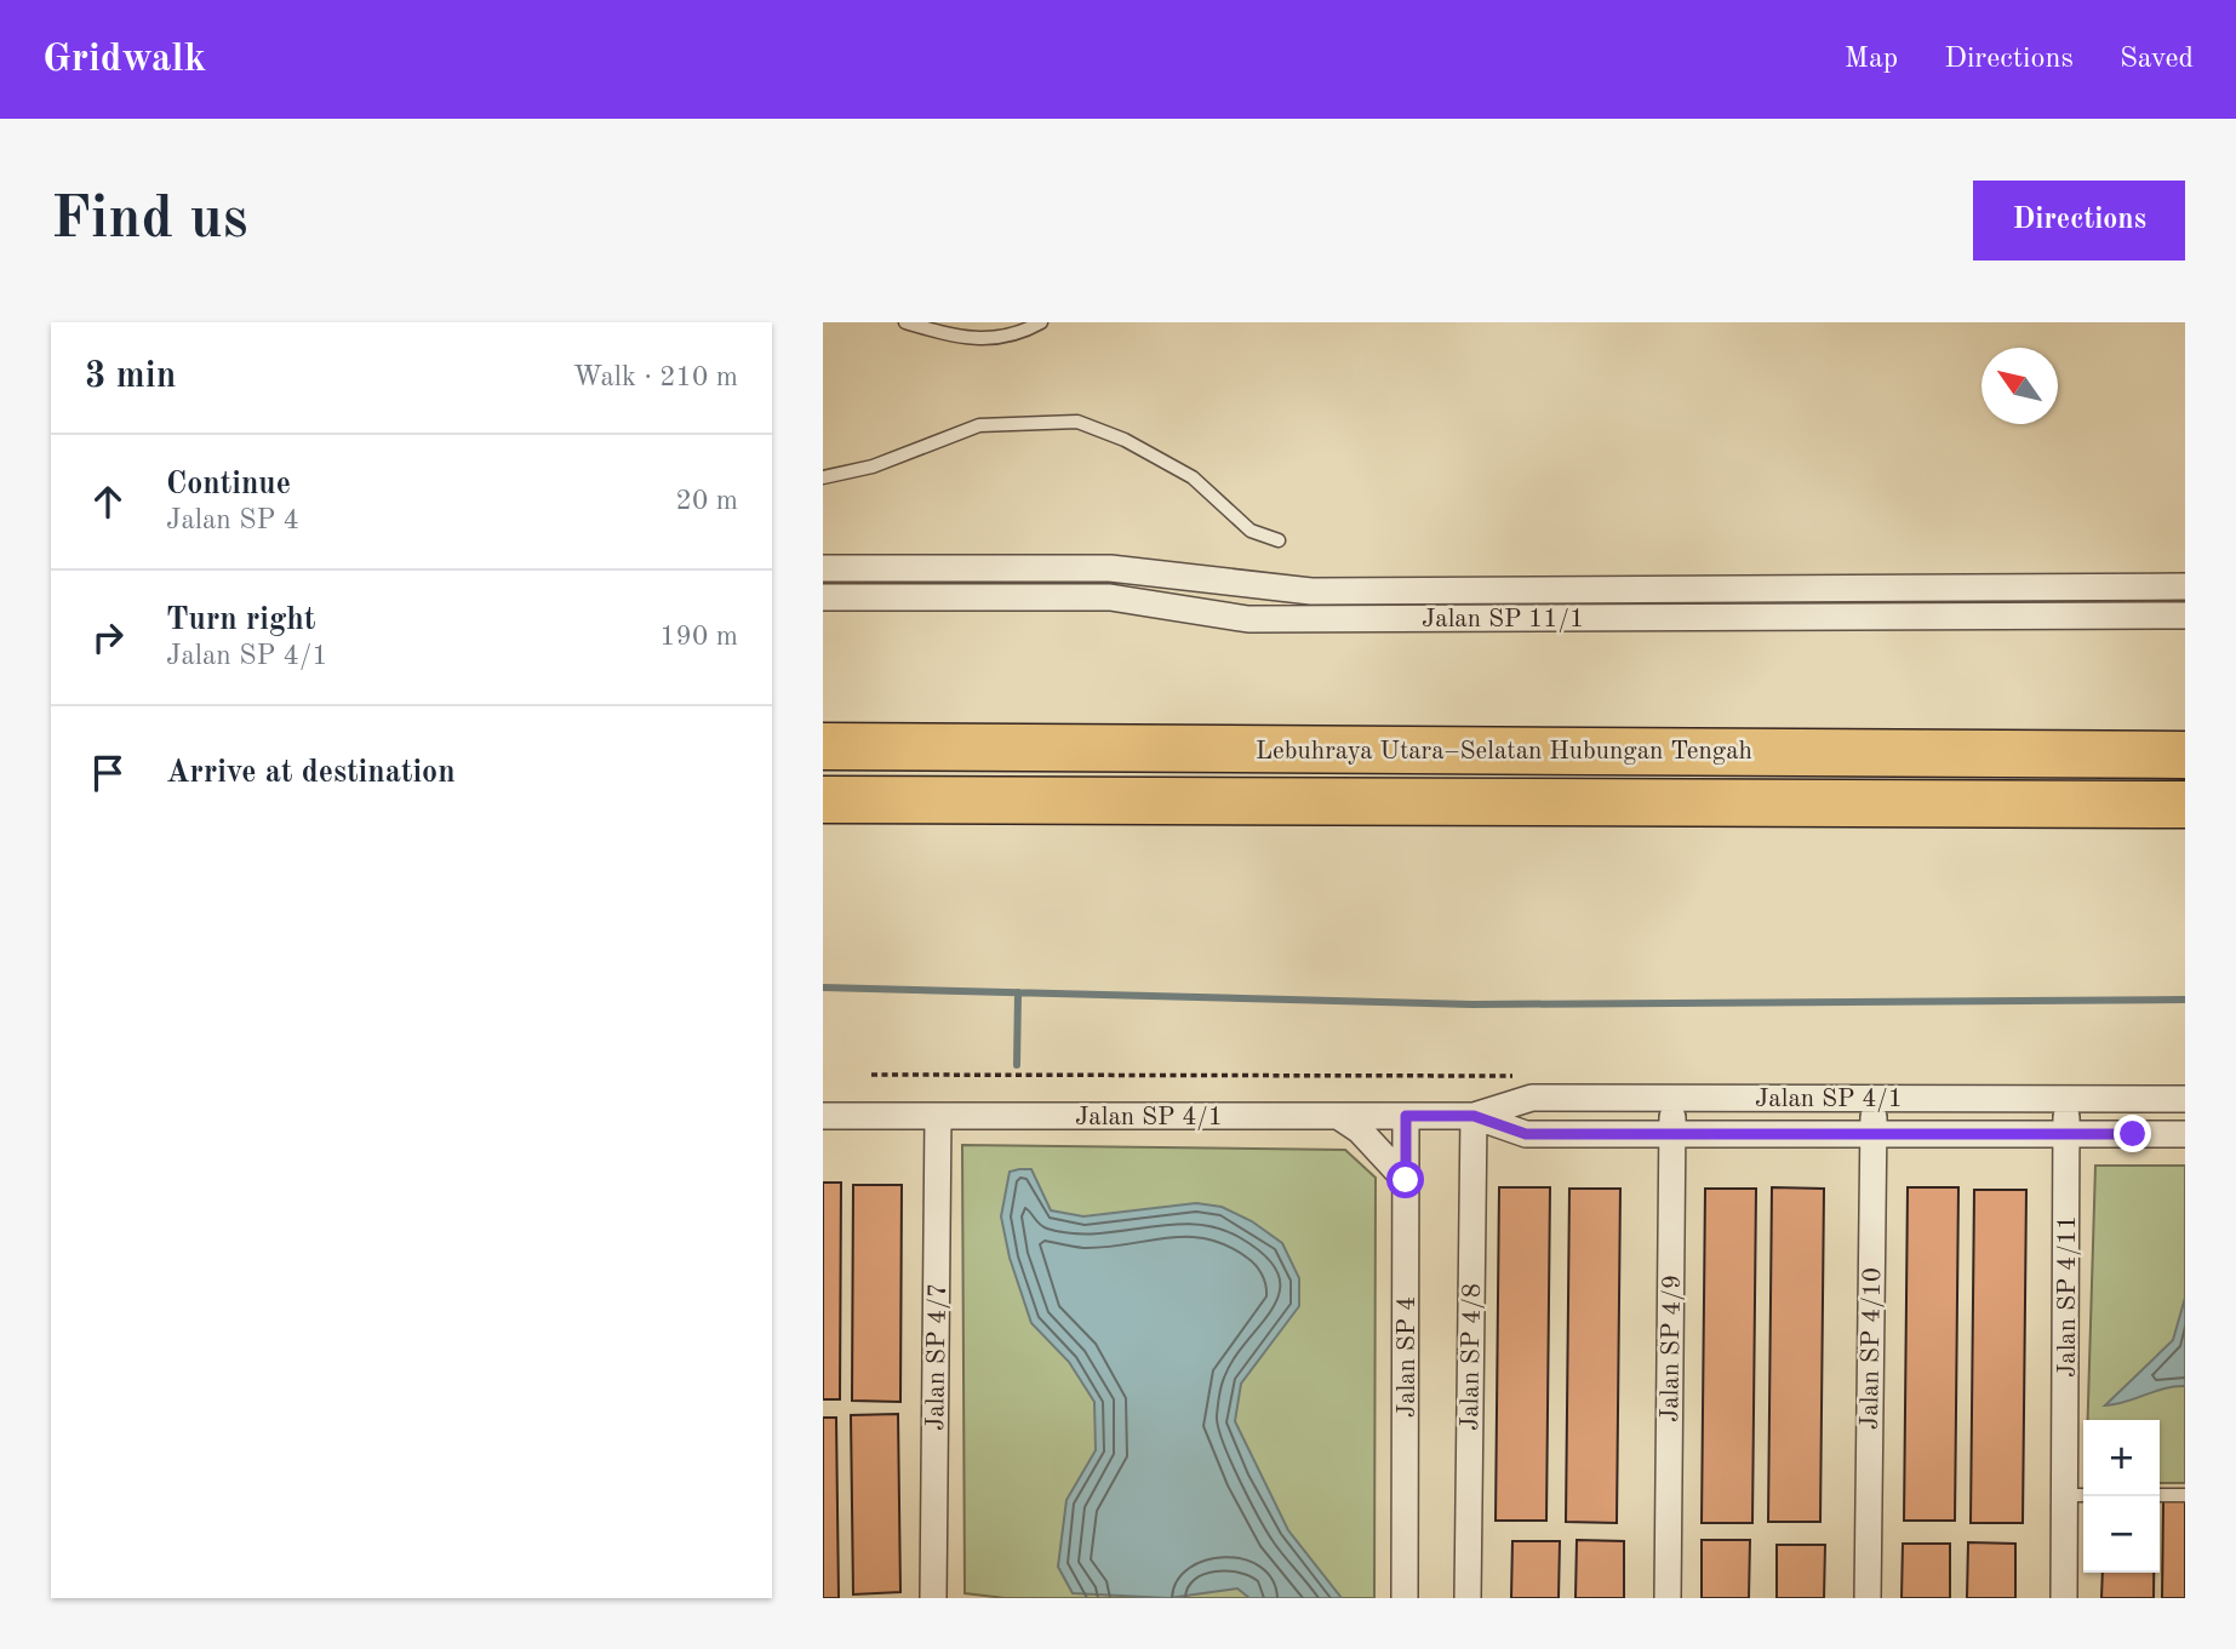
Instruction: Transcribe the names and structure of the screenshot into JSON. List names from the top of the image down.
{
  "streets": {
    "highway": ["Lebuhraya Utara–Selatan Hubungan Tengah"],
    "street": [
      "Jalan SP 11/1",
      "Jalan SP 4/1",
      "Jalan SP 4/11",
      "Jalan SP 4/9",
      "Jalan SP 4/10",
      "Jalan SP 4/7",
      "Jalan SP 4",
      "Jalan SP 4/8"
    ]
  },
  "crossings": [
    ["Jalan SP 4/1", "Jalan SP 4/11"],
    ["Jalan SP 4/1", "Jalan SP 4/9"],
    ["Jalan SP 4/1", "Jalan SP 4/10"],
    ["Jalan SP 4/1", "Jalan SP 4/7"],
    ["Jalan SP 4/1", "Jalan SP 4"],
    ["Jalan SP 4/1", "Jalan SP 4/8"]
  ],
  "north": "top left",
  "page": {
    "header": "Gridwalk",
    "nav": ["Map", "Directions", "Saved"],
    "buttons": "Directions",
    "title": "Find us",
    "heading": ["3 min", "Walk · 210 m"],
    "list": [
      ["Continue", "Jalan SP 4", "20 m"],
      ["Turn right", "Jalan SP 4/1", "190 m"],
      "Arrive at destination"
    ],
    "map_buttons": ["+", "−"]
  }
}
